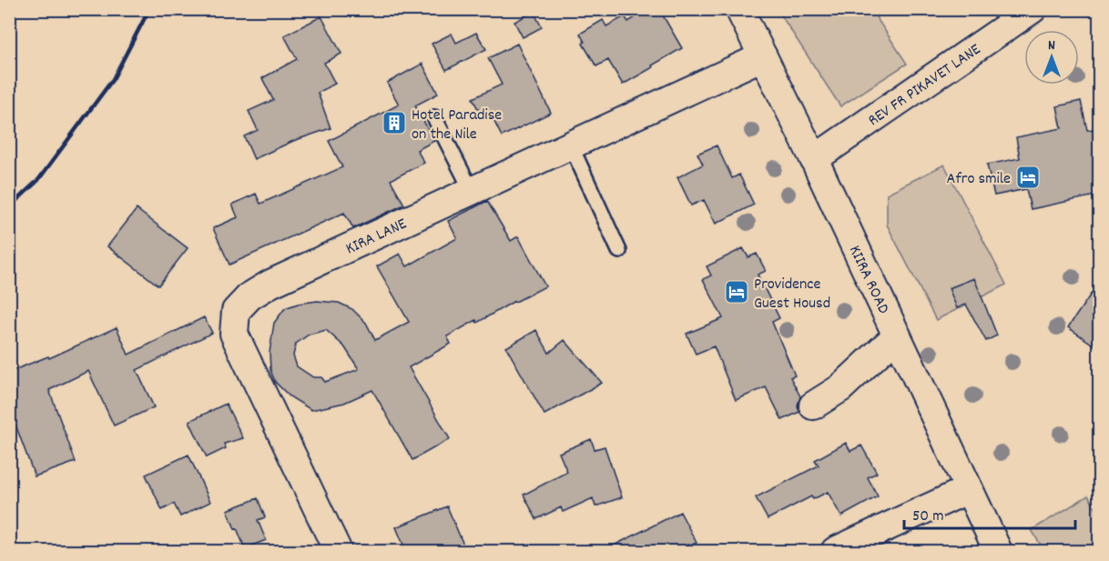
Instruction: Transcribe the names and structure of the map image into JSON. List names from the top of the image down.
{
  "streets": {
    "street": ["REV FR PIKAVET LANE", "KIRA LANE", "KIIRA ROAD"]
  },
  "crossings": [
    ["REV FR PIKAVET LANE", "KIIRA ROAD"],
    ["KIRA LANE", "KIIRA ROAD"]
  ],
  "places": {
    "building": ["Hotel Paradise on the Nile"],
    "hotel": ["Afro smile", "Providence Guest Housd"]
  },
  "scale_bar": "50 m",
  "north": "top"
}
